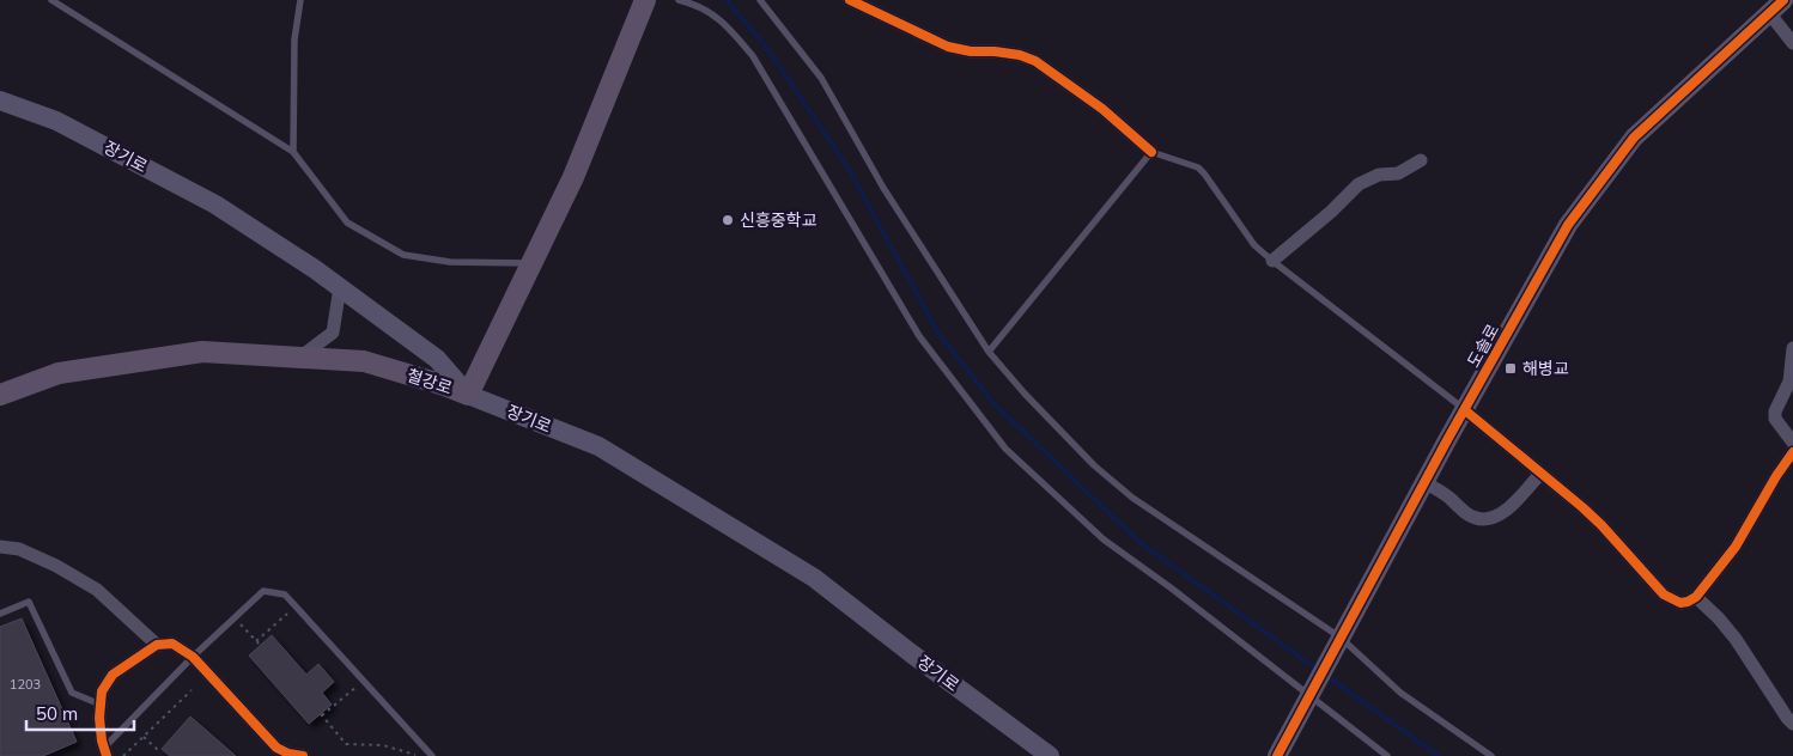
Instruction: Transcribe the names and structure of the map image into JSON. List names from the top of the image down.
{
  "streets": {
    "main road": ["장기로", "도솔로", "철강로"]
  },
  "crossings": [
    ["장기로", "철강로"]
  ],
  "places": {
    "other": ["신흥중학교"],
    "transit": ["해병교"]
  },
  "house_numbers": ["1203"],
  "scale_bar": "50 m"
}
